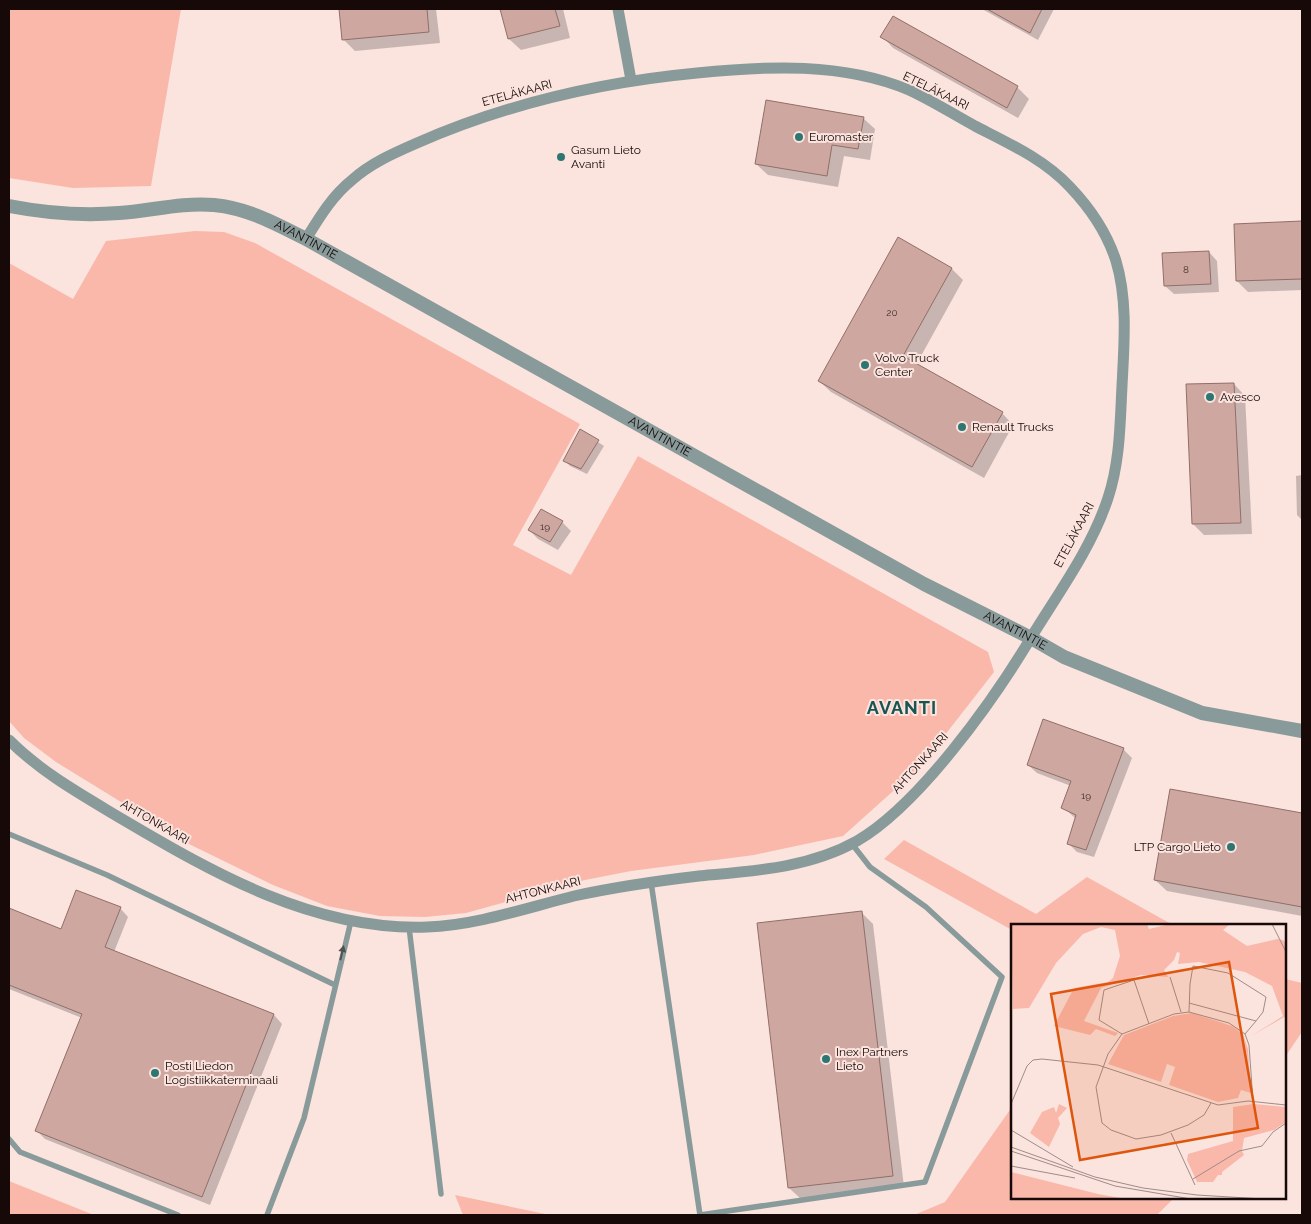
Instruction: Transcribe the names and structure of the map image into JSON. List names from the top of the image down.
{
  "streets": {
    "street": ["ETELÄKAARI", "AVANTINTIE", "AHTONKAARI"]
  },
  "crossings": [
    ["ETELÄKAARI", "AVANTINTIE"],
    ["ETELÄKAARI", "AHTONKAARI"],
    ["AVANTINTIE", "AHTONKAARI"]
  ],
  "districts": ["AVANTI"],
  "places": [
    "Euromaster",
    "Gasum Lieto Avanti",
    "Volvo Truck Center",
    "Avesco",
    "Renault Trucks",
    "LTP Cargo Lieto",
    "Inex Partners Lieto",
    "Posti Liedon Logistiikkaterminaali"
  ],
  "house_numbers": [
    "8",
    "20",
    "19",
    "19"
  ]
}
